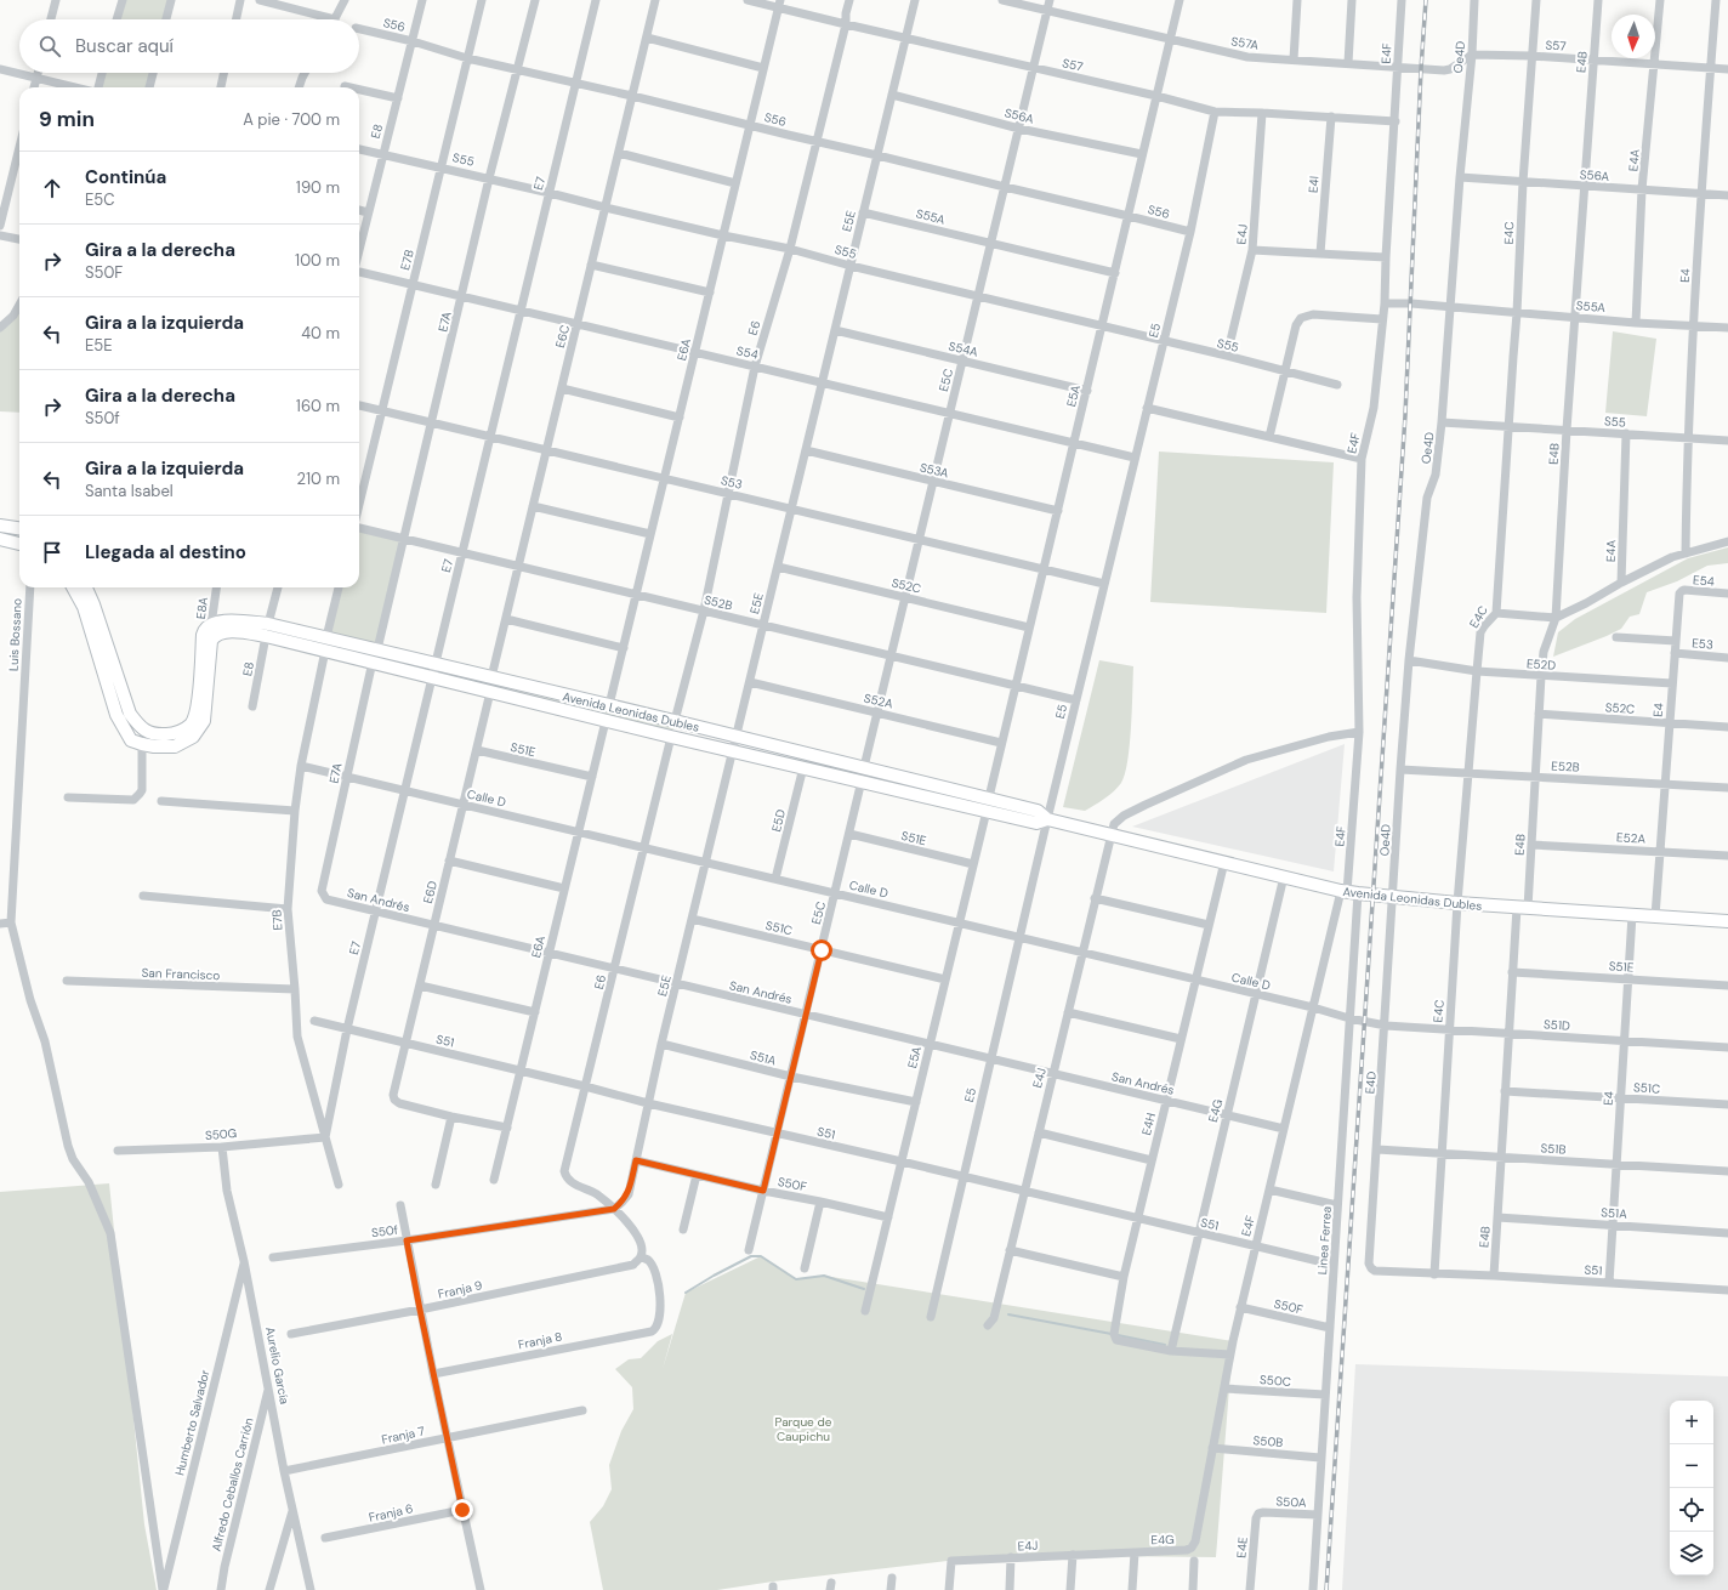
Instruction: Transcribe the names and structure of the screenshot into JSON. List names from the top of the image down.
{
  "streets": {
    "main road": ["Avenida Leonidas Dubles"],
    "street": [
      "S56",
      "S57A",
      "S57",
      "E4F",
      "Oe4D",
      "E4B",
      "S56A",
      "E8",
      "S55",
      "E4A",
      "E7",
      "E4I",
      "S55A",
      "E5E",
      "E4C",
      "E4J",
      "E7B",
      "E4",
      "E7A",
      "E6",
      "E5",
      "E6C",
      "S54A",
      "E6A",
      "S54",
      "E5C",
      "E5A",
      "S53A",
      "S53",
      "E54",
      "S52C",
      "S52B",
      "E8A",
      "Luis Bossano",
      "E53",
      "E52D",
      "S52A",
      "S51E",
      "E52B",
      "Calle D",
      "E5D",
      "E52A",
      "E6D",
      "San Andrés",
      "S51C",
      "San Francisco",
      "S51D",
      "S51",
      "S51A",
      "E4D",
      "E4G",
      "E4H",
      "S50G",
      "S51B",
      "S50F",
      "S50f",
      "Linea Ferrea",
      "Franja 9",
      "Franja 8",
      "Aurelio García",
      "S50C",
      "Humberto Salvador",
      "Franja 7",
      "S50B",
      "Alfredo Ceballos Carrión",
      "S50A",
      "Franja 6",
      "E4E"
    ]
  },
  "crossings": [
    ["S56", "E8"],
    ["S56", "E7"],
    ["S56", "E5E"],
    ["S56", "E7B"],
    ["S56", "E7A"],
    ["S56", "E6"],
    ["S56", "E5"],
    ["S56", "E6C"],
    ["S56", "E6A"],
    ["S56", "E5C"],
    ["S56", "E5A"],
    ["S57A", "S57"],
    ["S57A", "E4F"],
    ["S57A", "Oe4D"],
    ["S57A", "E5C"],
    ["S57A", "E5A"],
    ["S57", "E4F"],
    ["S57", "Oe4D"],
    ["S57", "E4B"],
    ["S57", "E4A"],
    ["S57", "E4I"],
    ["S57", "E5E"],
    ["S57", "E4C"],
    ["S57", "E4J"],
    ["S57", "E4"],
    ["S57", "E6"],
    ["S57", "E5"],
    ["S57", "E6A"],
    ["S57", "E5C"],
    ["S57", "E5A"],
    ["E4F", "S55A"],
    ["E4F", "Avenida Leonidas Dubles"],
    ["E4F", "Calle D"],
    ["E4F", "San Andrés"],
    ["E4F", "S51"],
    ["E4F", "E4G"],
    ["E4F", "S50F"],
    ["E4F", "Linea Ferrea"],
    ["E4F", "S50C"],
    ["E4F", "S50B"],
    ["Oe4D", "S56A"],
    ["Oe4D", "S55"],
    ["Oe4D", "S55A"],
    ["Oe4D", "E52D"],
    ["Oe4D", "Avenida Leonidas Dubles"],
    ["Oe4D", "E52B"],
    ["Oe4D", "E4D"],
    ["E4B", "S56A"],
    ["E4B", "S55"],
    ["E4B", "S55A"],
    ["E4B", "S52C"],
    ["E4B", "E52D"],
    ["E4B", "Avenida Leonidas Dubles"],
    ["E4B", "S51E"],
    ["E4B", "E52B"],
    ["E4B", "E52A"],
    ["E4B", "S51C"],
    ["E4B", "S51D"],
    ["E4B", "S51"],
    ["E4B", "S51A"],
    ["E4B", "S51B"],
    ["S56A", "E4A"],
    ["S56A", "E5E"],
    ["S56A", "E4C"],
    ["S56A", "E4"],
    ["S56A", "E5C"],
    ["S56A", "E5A"],
    ["E8", "S55"],
    ["E8", "Avenida Leonidas Dubles"],
    ["S55", "E4A"],
    ["S55", "E7"],
    ["S55", "E5E"],
    ["S55", "E4C"],
    ["S55", "E4J"],
    ["S55", "E7B"],
    ["S55", "E4"],
    ["S55", "E7A"],
    ["S55", "E6"],
    ["S55", "E5"],
    ["S55", "E6C"],
    ["S55", "E6A"],
    ["S55", "E5C"],
    ["S55", "E5A"],
    ["E4A", "S55A"],
    ["E7", "E7B"],
    ["E7", "S54"],
    ["E7", "S53"],
    ["E7", "S52B"],
    ["E7", "Avenida Leonidas Dubles"],
    ["E7", "Calle D"],
    ["E7", "San Andrés"],
    ["E7", "S51"],
    ["E7", "S50G"],
    ["S55A", "E5E"],
    ["S55A", "E4C"],
    ["S55A", "E4"],
    ["S55A", "E5C"],
    ["S55A", "E5A"],
    ["E5E", "E6"],
    ["E5E", "S54A"],
    ["E5E", "S54"],
    ["E5E", "S53A"],
    ["E5E", "S53"],
    ["E5E", "S52C"],
    ["E5E", "S52B"],
    ["E5E", "S52A"],
    ["E5E", "Avenida Leonidas Dubles"],
    ["E5E", "Calle D"],
    ["E5E", "San Andrés"],
    ["E5E", "S51C"],
    ["E5E", "S51"],
    ["E5E", "S51A"],
    ["E5E", "S50F"],
    ["E5E", "S50f"],
    ["E4C", "E52D"],
    ["E4C", "Avenida Leonidas Dubles"],
    ["E4C", "E52B"],
    ["E4C", "S51D"],
    ["E4C", "S51"],
    ["E4C", "S51B"],
    ["E4J", "Avenida Leonidas Dubles"],
    ["E4J", "Calle D"],
    ["E4J", "San Andrés"],
    ["E4J", "S51"],
    ["E4J", "E4G"],
    ["E7B", "S54"],
    ["E7B", "S53"],
    ["E7B", "Avenida Leonidas Dubles"],
    ["E7B", "Calle D"],
    ["E7B", "San Francisco"],
    ["E7B", "S50G"],
    ["E4", "E54"],
    ["E4", "S52C"],
    ["E4", "E53"],
    ["E4", "E52D"],
    ["E4", "Avenida Leonidas Dubles"],
    ["E4", "S51E"],
    ["E4", "E52B"],
    ["E4", "E52A"],
    ["E4", "S51C"],
    ["E4", "S51D"],
    ["E4", "S51"],
    ["E4", "S51A"],
    ["E4", "S51B"],
    ["E7A", "S54"],
    ["E7A", "S53"],
    ["E7A", "S52B"],
    ["E7A", "Avenida Leonidas Dubles"],
    ["E7A", "Calle D"],
    ["E7A", "San Andrés"],
    ["E6", "S54"],
    ["E6", "S53"],
    ["E6", "S52B"],
    ["E6", "Avenida Leonidas Dubles"],
    ["E6", "Calle D"],
    ["E6", "San Andrés"],
    ["E6", "S51"],
    ["E6", "S50f"],
    ["E5", "S54"],
    ["E5", "S53"],
    ["E5", "S52B"],
    ["E5", "Avenida Leonidas Dubles"],
    ["E5", "Calle D"],
    ["E5", "San Andrés"],
    ["E5", "S51"],
    ["E6C", "S54"],
    ["E6C", "S53"],
    ["E6C", "S52B"],
    ["E6C", "Avenida Leonidas Dubles"],
    ["S54A", "E5C"],
    ["S54A", "E5A"],
    ["E6A", "S54"],
    ["E6A", "S53"],
    ["E6A", "S52B"],
    ["E6A", "Avenida Leonidas Dubles"],
    ["E6A", "S51E"],
    ["E6A", "Calle D"],
    ["E6A", "San Andrés"],
    ["E6A", "S51"],
    ["S54", "E5C"],
    ["S54", "E5A"],
    ["E5C", "S53A"],
    ["E5C", "S53"],
    ["E5C", "S52C"],
    ["E5C", "S52B"],
    ["E5C", "S52A"],
    ["E5C", "Avenida Leonidas Dubles"],
    ["E5C", "S51E"],
    ["E5C", "Calle D"],
    ["E5C", "San Andrés"],
    ["E5C", "S51C"],
    ["E5C", "S51"],
    ["E5C", "S51A"],
    ["E5C", "S50F"],
    ["E5A", "S53A"],
    ["E5A", "S53"],
    ["E5A", "S52C"],
    ["E5A", "S52B"],
    ["E5A", "S52A"],
    ["E5A", "Avenida Leonidas Dubles"],
    ["E5A", "S51E"],
    ["E5A", "Calle D"],
    ["E5A", "San Andrés"],
    ["E5A", "S51C"],
    ["E5A", "S51"],
    ["E5A", "S51A"],
    ["E5A", "S50F"],
    ["E8A", "Avenida Leonidas Dubles"],
    ["Luis Bossano", "Humberto Salvador"],
    ["Avenida Leonidas Dubles", "E5D"],
    ["Avenida Leonidas Dubles", "E6D"],
    ["Avenida Leonidas Dubles", "E4D"],
    ["Avenida Leonidas Dubles", "E4G"],
    ["Avenida Leonidas Dubles", "E4H"],
    ["Avenida Leonidas Dubles", "Linea Ferrea"],
    ["S51E", "E6D"],
    ["Calle D", "E5D"],
    ["Calle D", "E6D"],
    ["Calle D", "S51D"],
    ["Calle D", "E4D"],
    ["Calle D", "E4G"],
    ["Calle D", "E4H"],
    ["Calle D", "Linea Ferrea"],
    ["E6D", "San Andrés"],
    ["E6D", "S51"],
    ["San Andrés", "E4G"],
    ["San Andrés", "E4H"],
    ["S51D", "E4D"],
    ["S51", "E4D"],
    ["S51", "E4G"],
    ["S51", "E4H"],
    ["S51", "Linea Ferrea"],
    ["E4D", "S51B"],
    ["E4G", "E4H"],
    ["S50G", "Aurelio García"],
    ["S50F", "Linea Ferrea"],
    ["Linea Ferrea", "S50C"],
    ["Linea Ferrea", "S50B"],
    ["Linea Ferrea", "S50A"],
    ["Franja 9", "Franja 8"],
    ["Aurelio García", "Humberto Salvador"],
    ["Aurelio García", "Franja 7"],
    ["Aurelio García", "Alfredo Ceballos Carrión"],
    ["S50A", "E4E"]
  ],
  "parks": ["Parque de Caupichu"],
  "north": "bottom",
  "page": {
    "search": "Buscar aquí",
    "heading": ["9 min", "A pie · 700 m"],
    "list": [
      ["Continúa", "E5C", "190 m"],
      ["Gira a la derecha", "S50F", "100 m"],
      ["Gira a la izquierda", "E5E", "40 m"],
      ["Gira a la derecha", "S50f", "160 m"],
      ["Gira a la izquierda", "Santa Isabel", "210 m"],
      "Llegada al destino"
    ],
    "map_buttons": ["+", "−"]
  }
}
